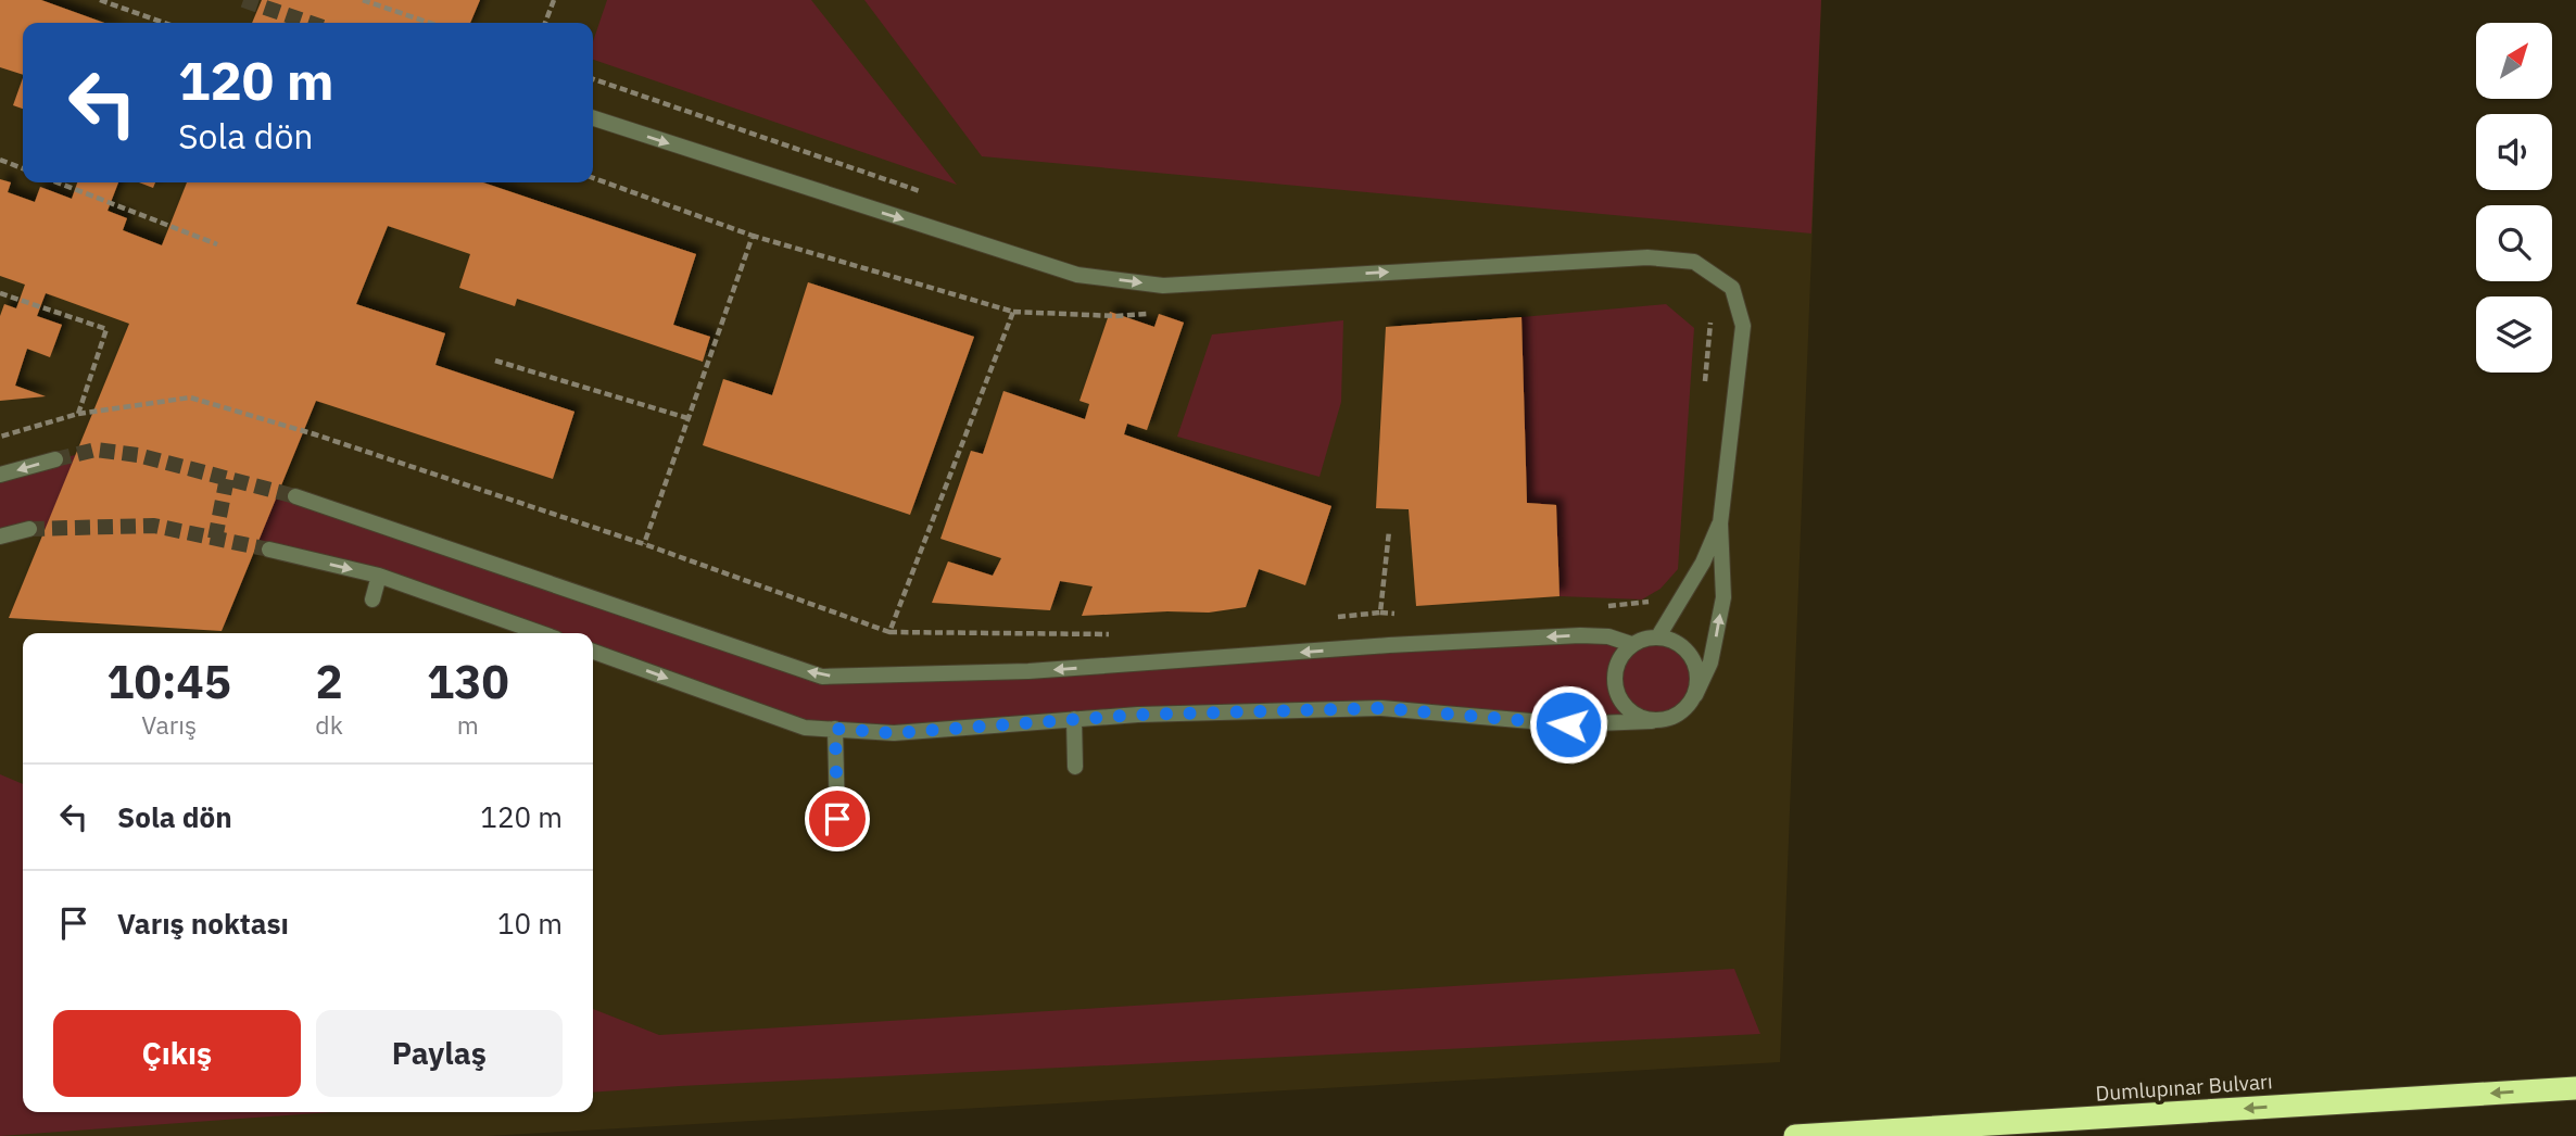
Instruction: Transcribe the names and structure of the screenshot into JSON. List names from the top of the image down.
{
  "streets": {
    "highway": ["Dumlupınar Bulvarı"]
  },
  "one_way": ["Dumlupınar Bulvarı"],
  "north": "top right",
  "page": {
    "turn": ["120 m", "Sola dön"],
    "eta": [
      "10:45",
      "Varış",
      "2",
      "dk",
      "130",
      "m"
    ],
    "list": [
      {
        "name": "Sola dön",
        "value": "120 m"
      },
      {
        "name": "Varış noktası",
        "value": "10 m"
      }
    ],
    "buttons": ["Çıkış", "Paylaş"]
  }
}
